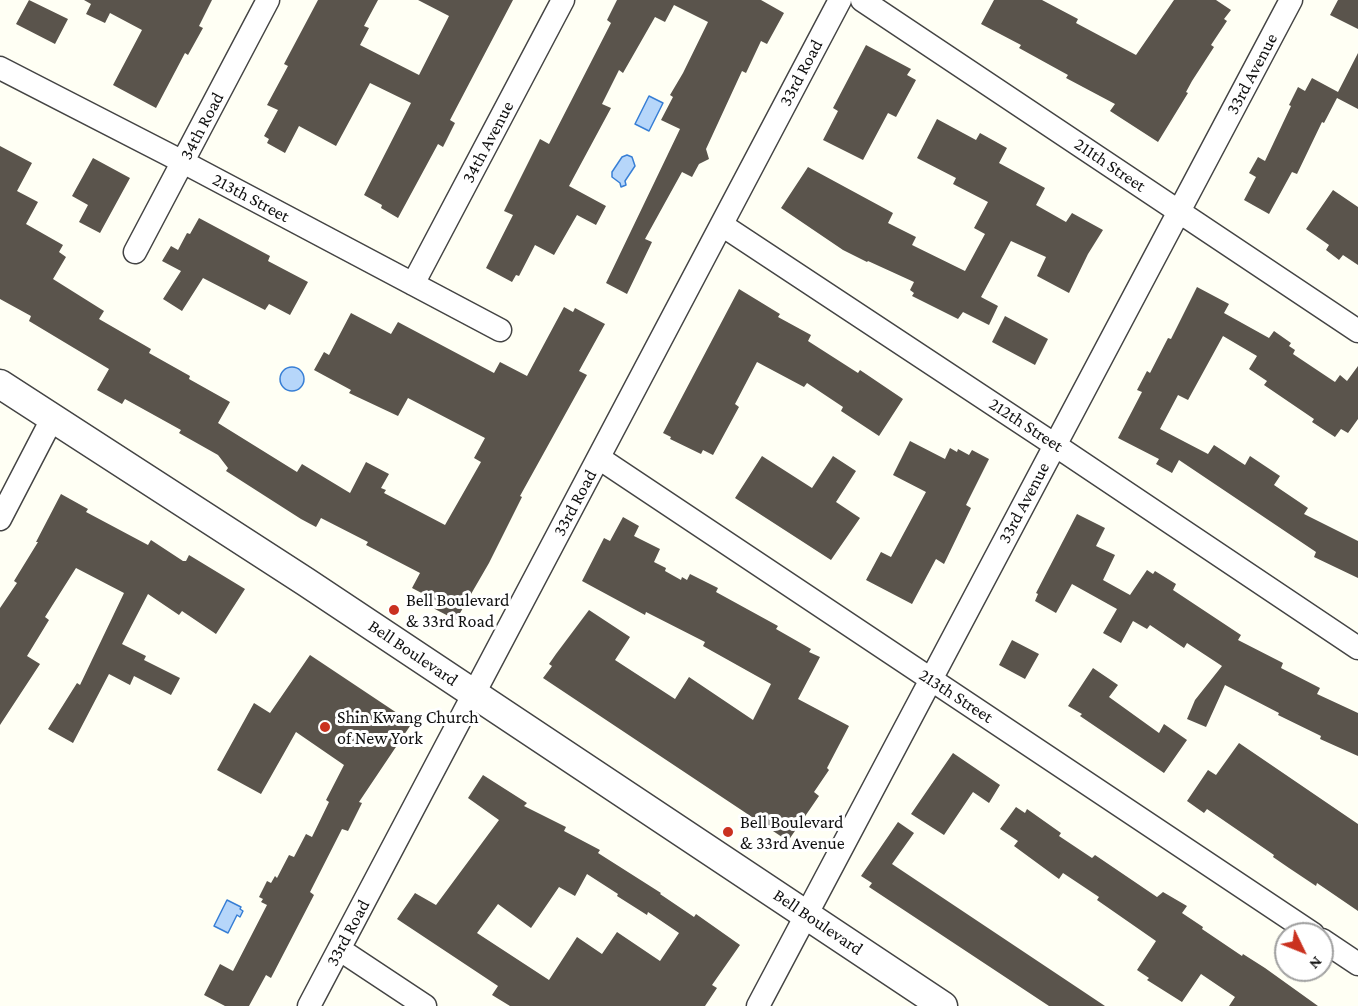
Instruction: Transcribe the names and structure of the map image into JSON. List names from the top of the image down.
{
  "streets": {
    "street": [
      "33rd Road",
      "33rd Avenue",
      "34th Road",
      "34th Avenue",
      "211th Street",
      "213th Street",
      "212th Street",
      "Bell Boulevard"
    ]
  },
  "crossings": [
    ["33rd Road", "213th Street"],
    ["33rd Road", "212th Street"],
    ["33rd Road", "Bell Boulevard"],
    ["33rd Avenue", "211th Street"],
    ["33rd Avenue", "213th Street"],
    ["33rd Avenue", "212th Street"],
    ["33rd Avenue", "Bell Boulevard"],
    ["34th Road", "213th Street"],
    ["34th Avenue", "213th Street"]
  ],
  "places": ["Bell Boulevard & 33rd Road", "Shin Kwang Church of New York", "Bell Boulevard & 33rd Avenue"],
  "north": "bottom right"
}
